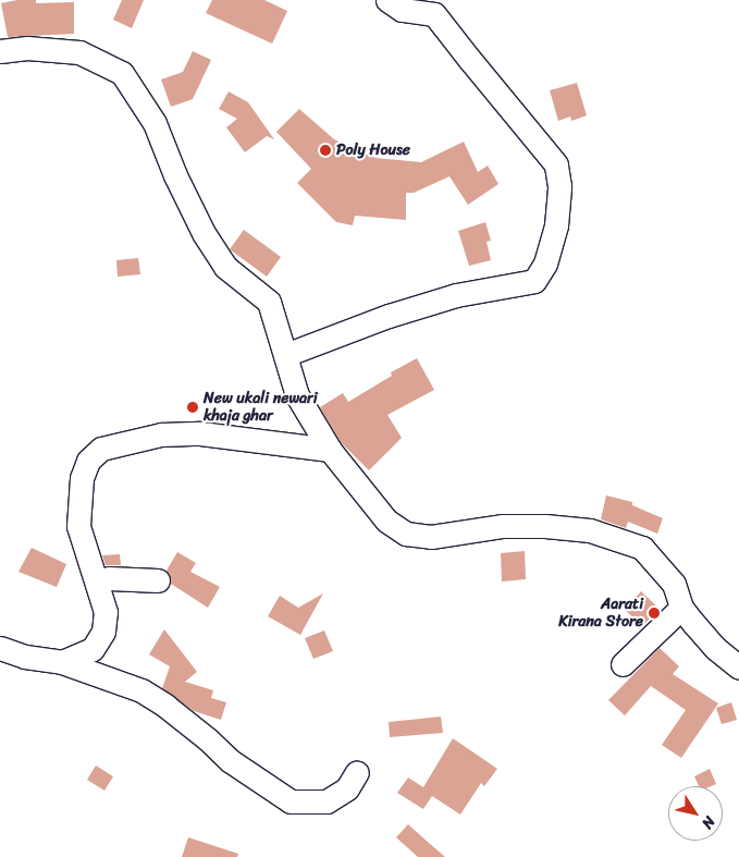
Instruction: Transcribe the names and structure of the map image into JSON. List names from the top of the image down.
{
  "places": ["Poly House", "New ukali newari khaja ghar", "Aarati Kirana Store"],
  "north": "bottom right"
}
